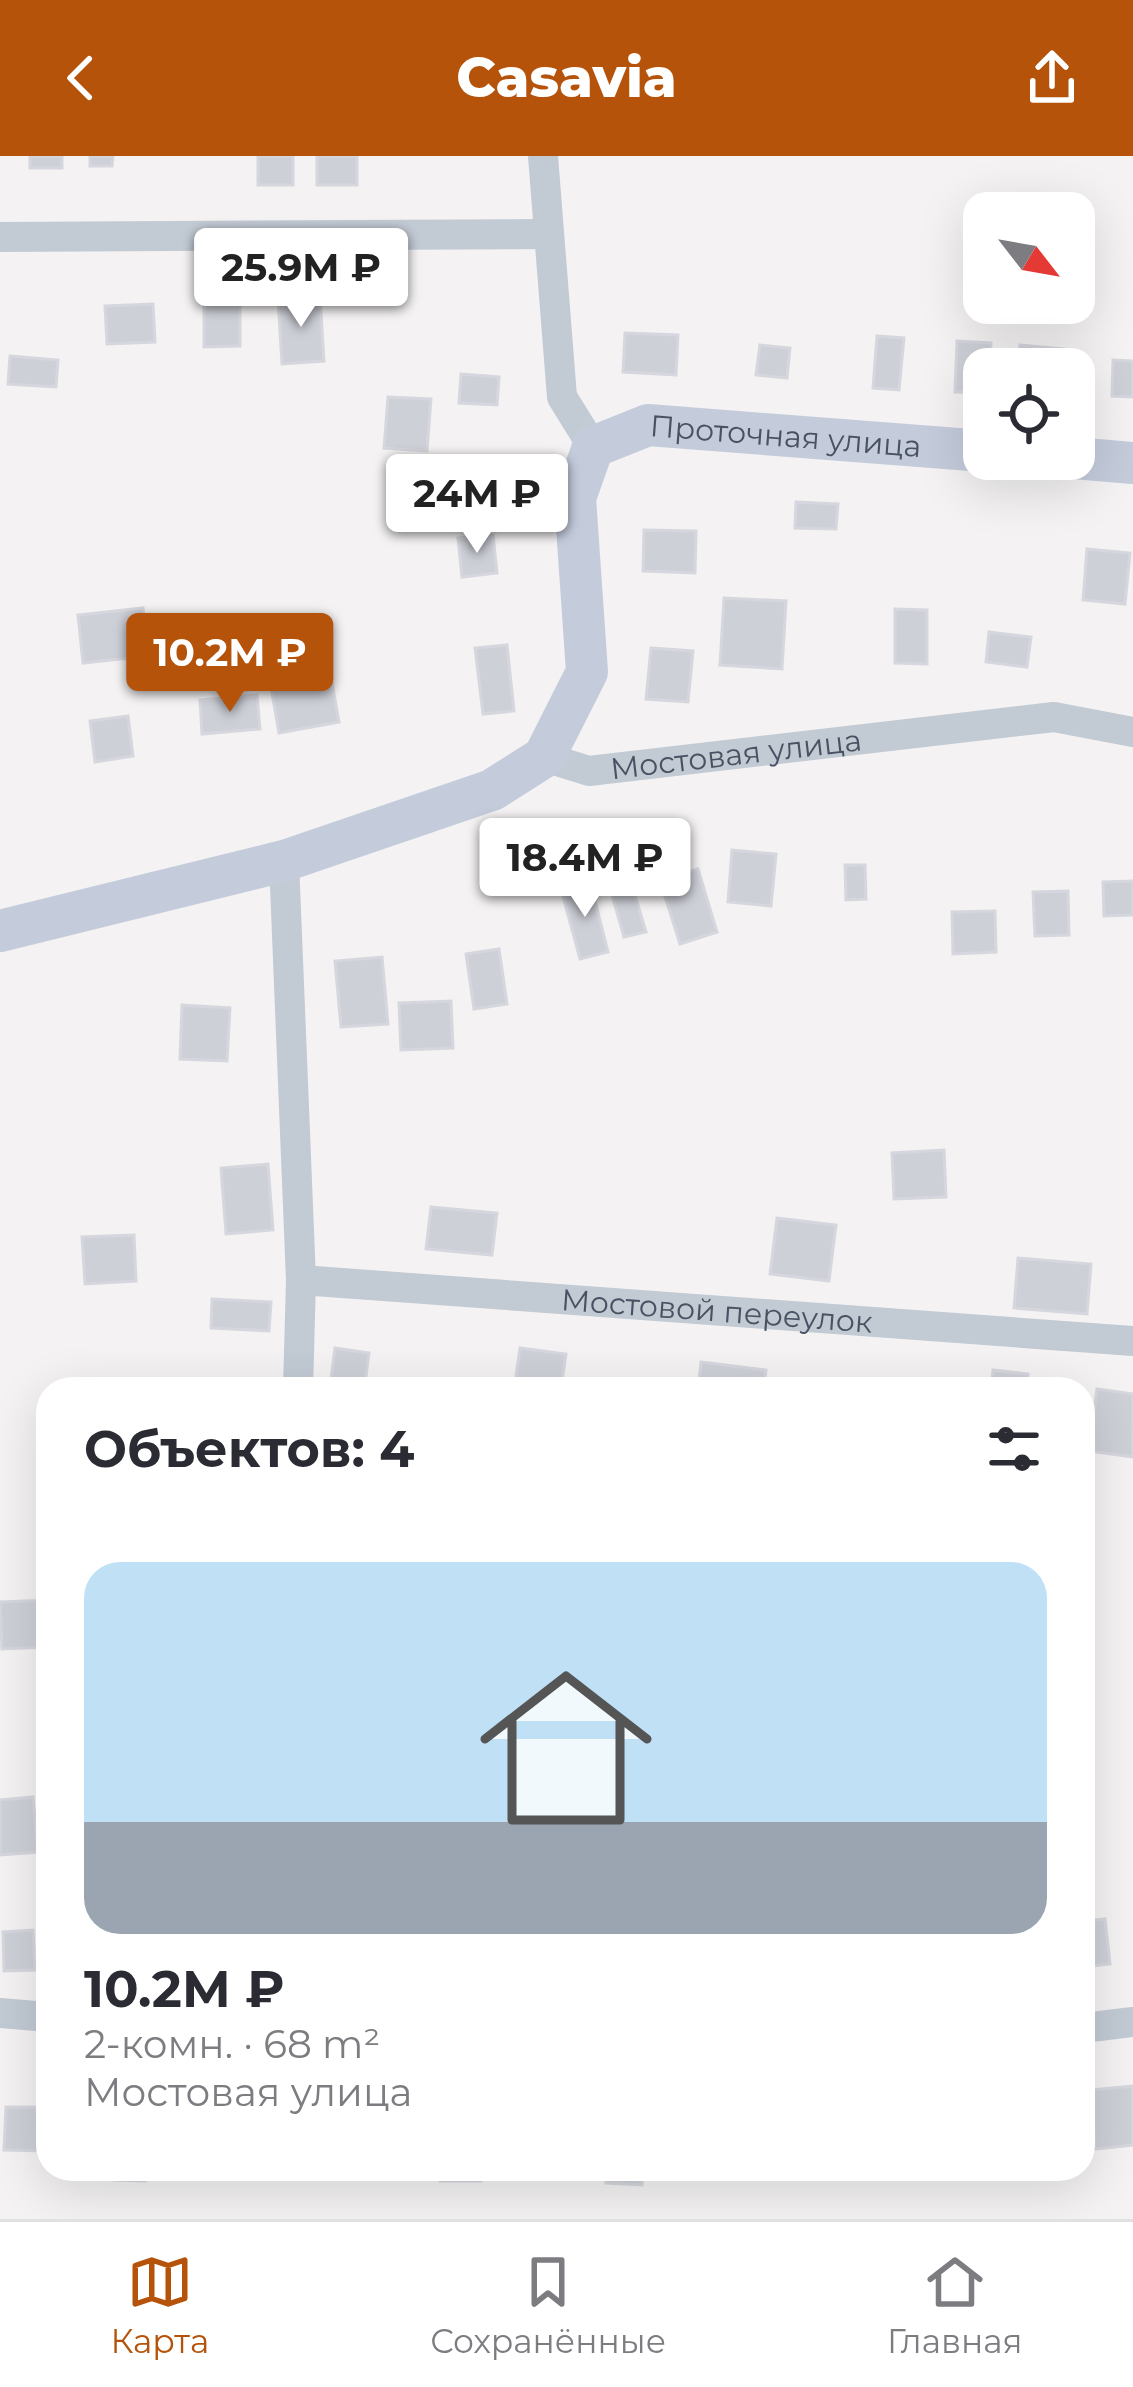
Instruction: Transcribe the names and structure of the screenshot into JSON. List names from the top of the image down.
{
  "streets": {
    "street": ["Проточная улица", "Мостовая улица", "Мостовой переулок"]
  },
  "north": "bottom right",
  "page": {
    "header": "Casavia",
    "price": [
      "25.9M ₽",
      "24M ₽",
      "10.2M ₽",
      "18.4M ₽"
    ],
    "heading": "Объектов: 4",
    "list": [
      {
        "name": "10.2M ₽",
        "note": "2-комн. · 68 m² · Мостовая улица"
      }
    ],
    "tabs": ["Карта", "Сохранённые", "Главная"]
  }
}
